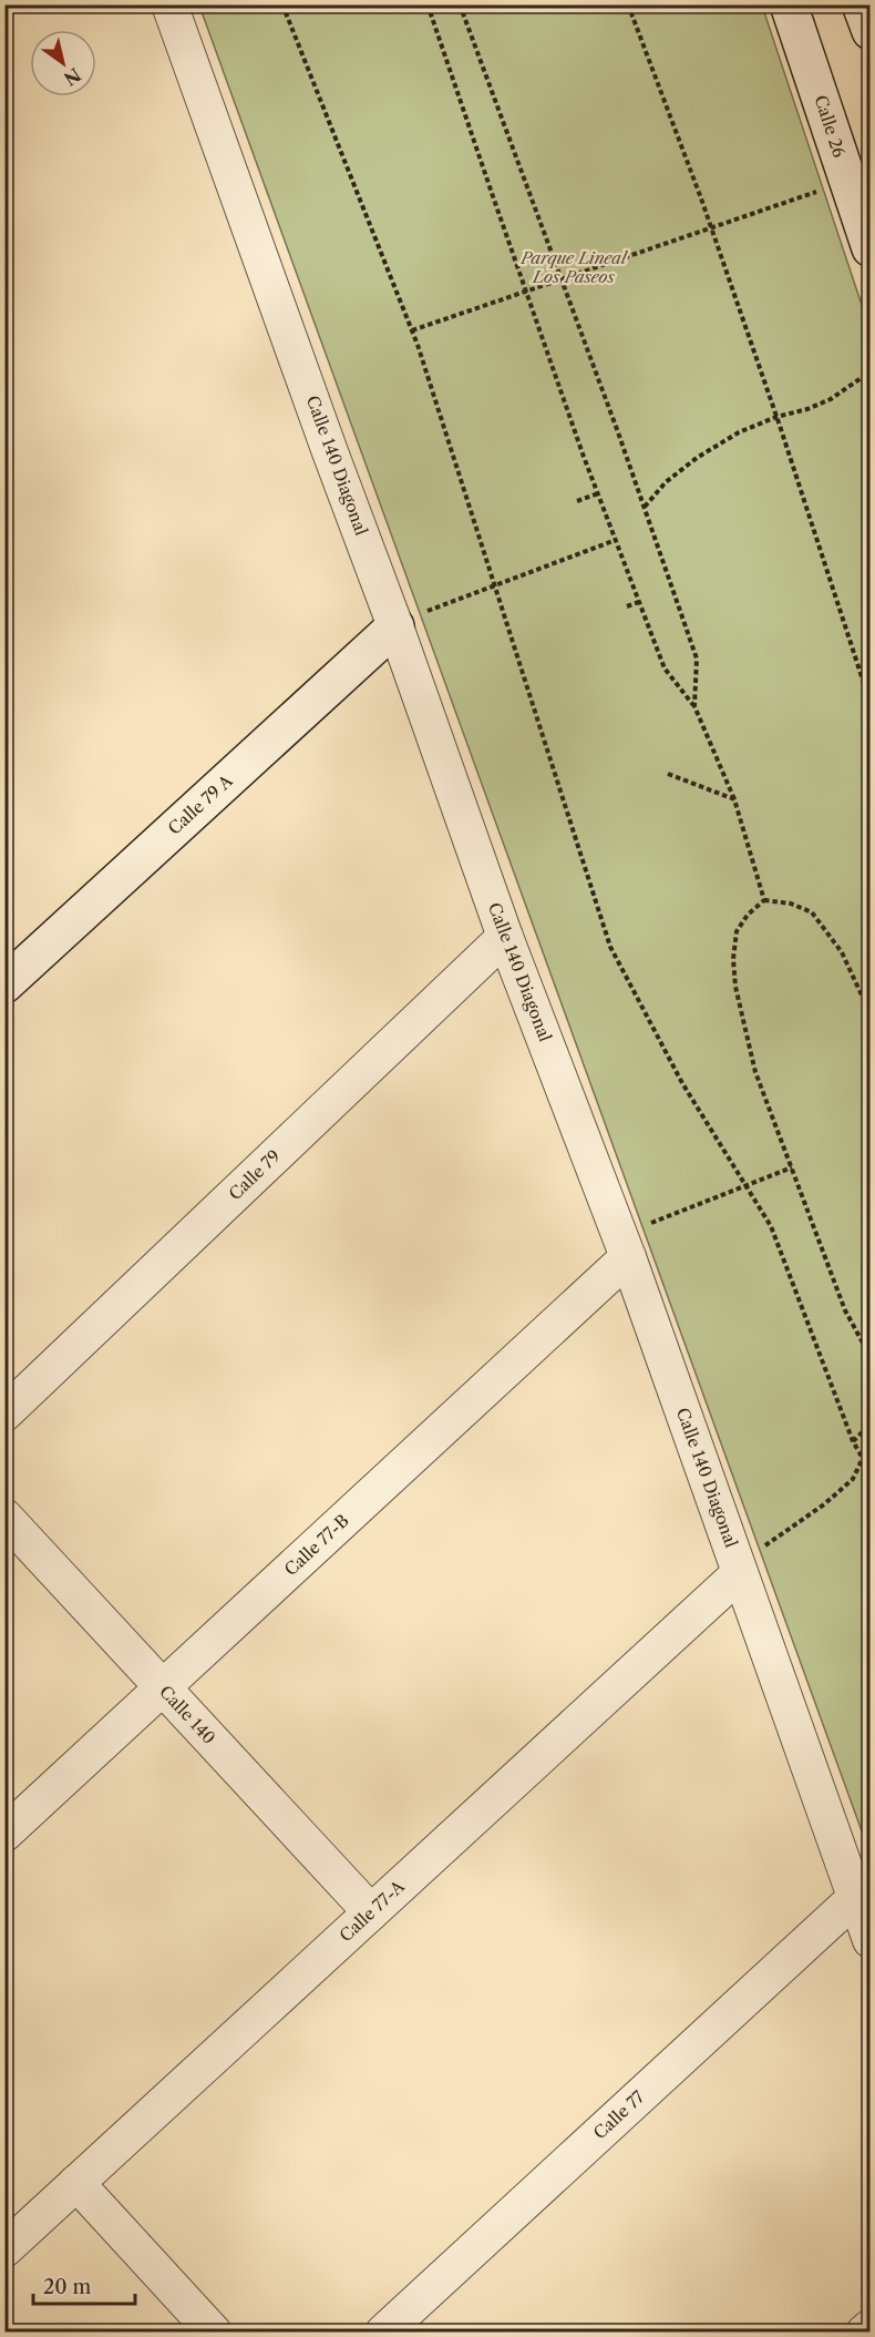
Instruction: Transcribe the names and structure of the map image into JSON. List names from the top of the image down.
{
  "streets": {
    "street": [
      "Calle 26",
      "Calle 140 Diagonal",
      "Calle 79 A",
      "Calle 79",
      "Calle 77-B",
      "Calle 140",
      "Calle 77-A",
      "Calle 77"
    ]
  },
  "crossings": [
    ["Calle 140 Diagonal", "Calle 79 A"],
    ["Calle 140 Diagonal", "Calle 79"],
    ["Calle 140 Diagonal", "Calle 77-B"],
    ["Calle 140 Diagonal", "Calle 77-A"],
    ["Calle 140 Diagonal", "Calle 77"],
    ["Calle 77-B", "Calle 140"],
    ["Calle 140", "Calle 77-A"]
  ],
  "parks": ["Parque Lineal Los Paseos"],
  "scale_bar": "20 m",
  "north": "bottom right"
}
